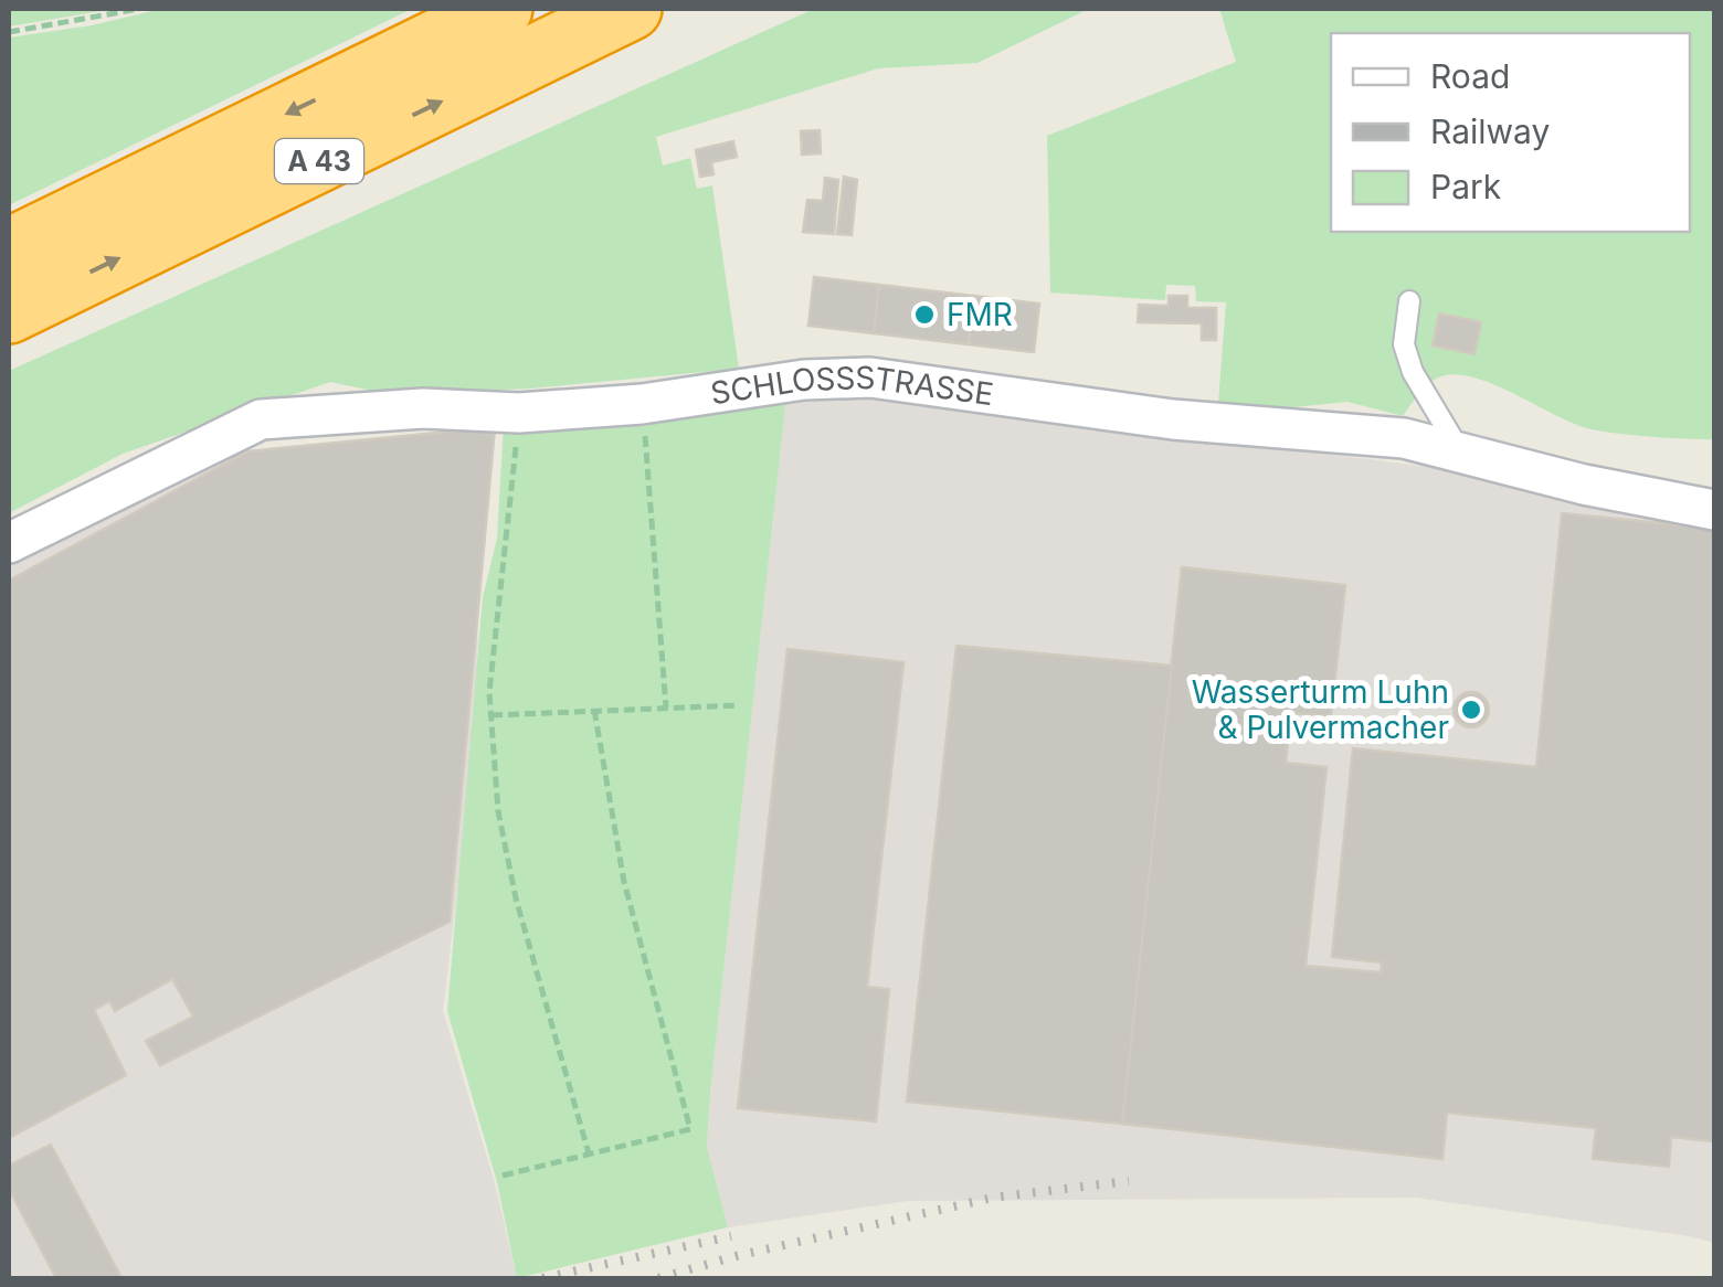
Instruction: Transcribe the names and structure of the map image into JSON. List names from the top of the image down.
{
  "streets": {
    "highway": ["A 43"],
    "street": ["SCHLOSSSTRASSE"]
  },
  "places": ["FMR", "Wasserturm Luhn & Pulvermacher"],
  "legend": ["Road", "Railway", "Park"]
}
